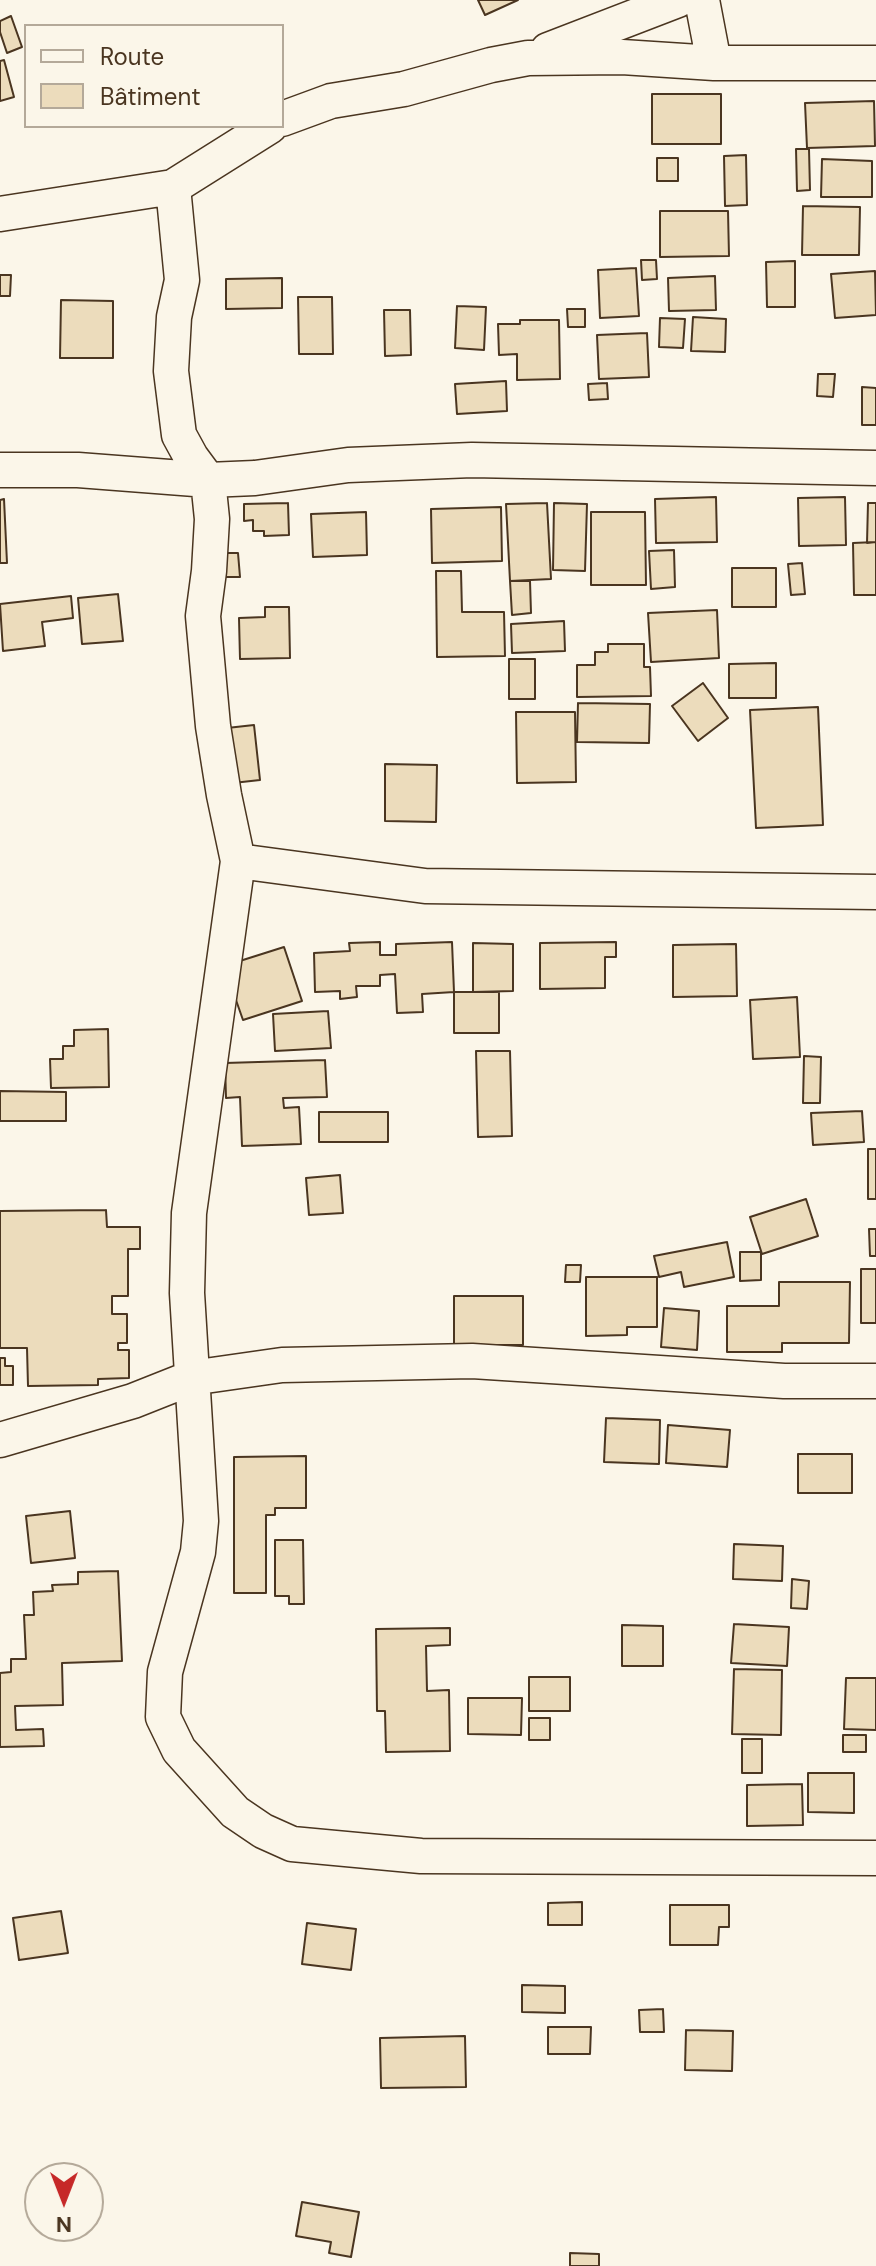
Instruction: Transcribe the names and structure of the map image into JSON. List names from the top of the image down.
{
  "legend": ["Route", "Bâtiment"],
  "north": "bottom"
}
